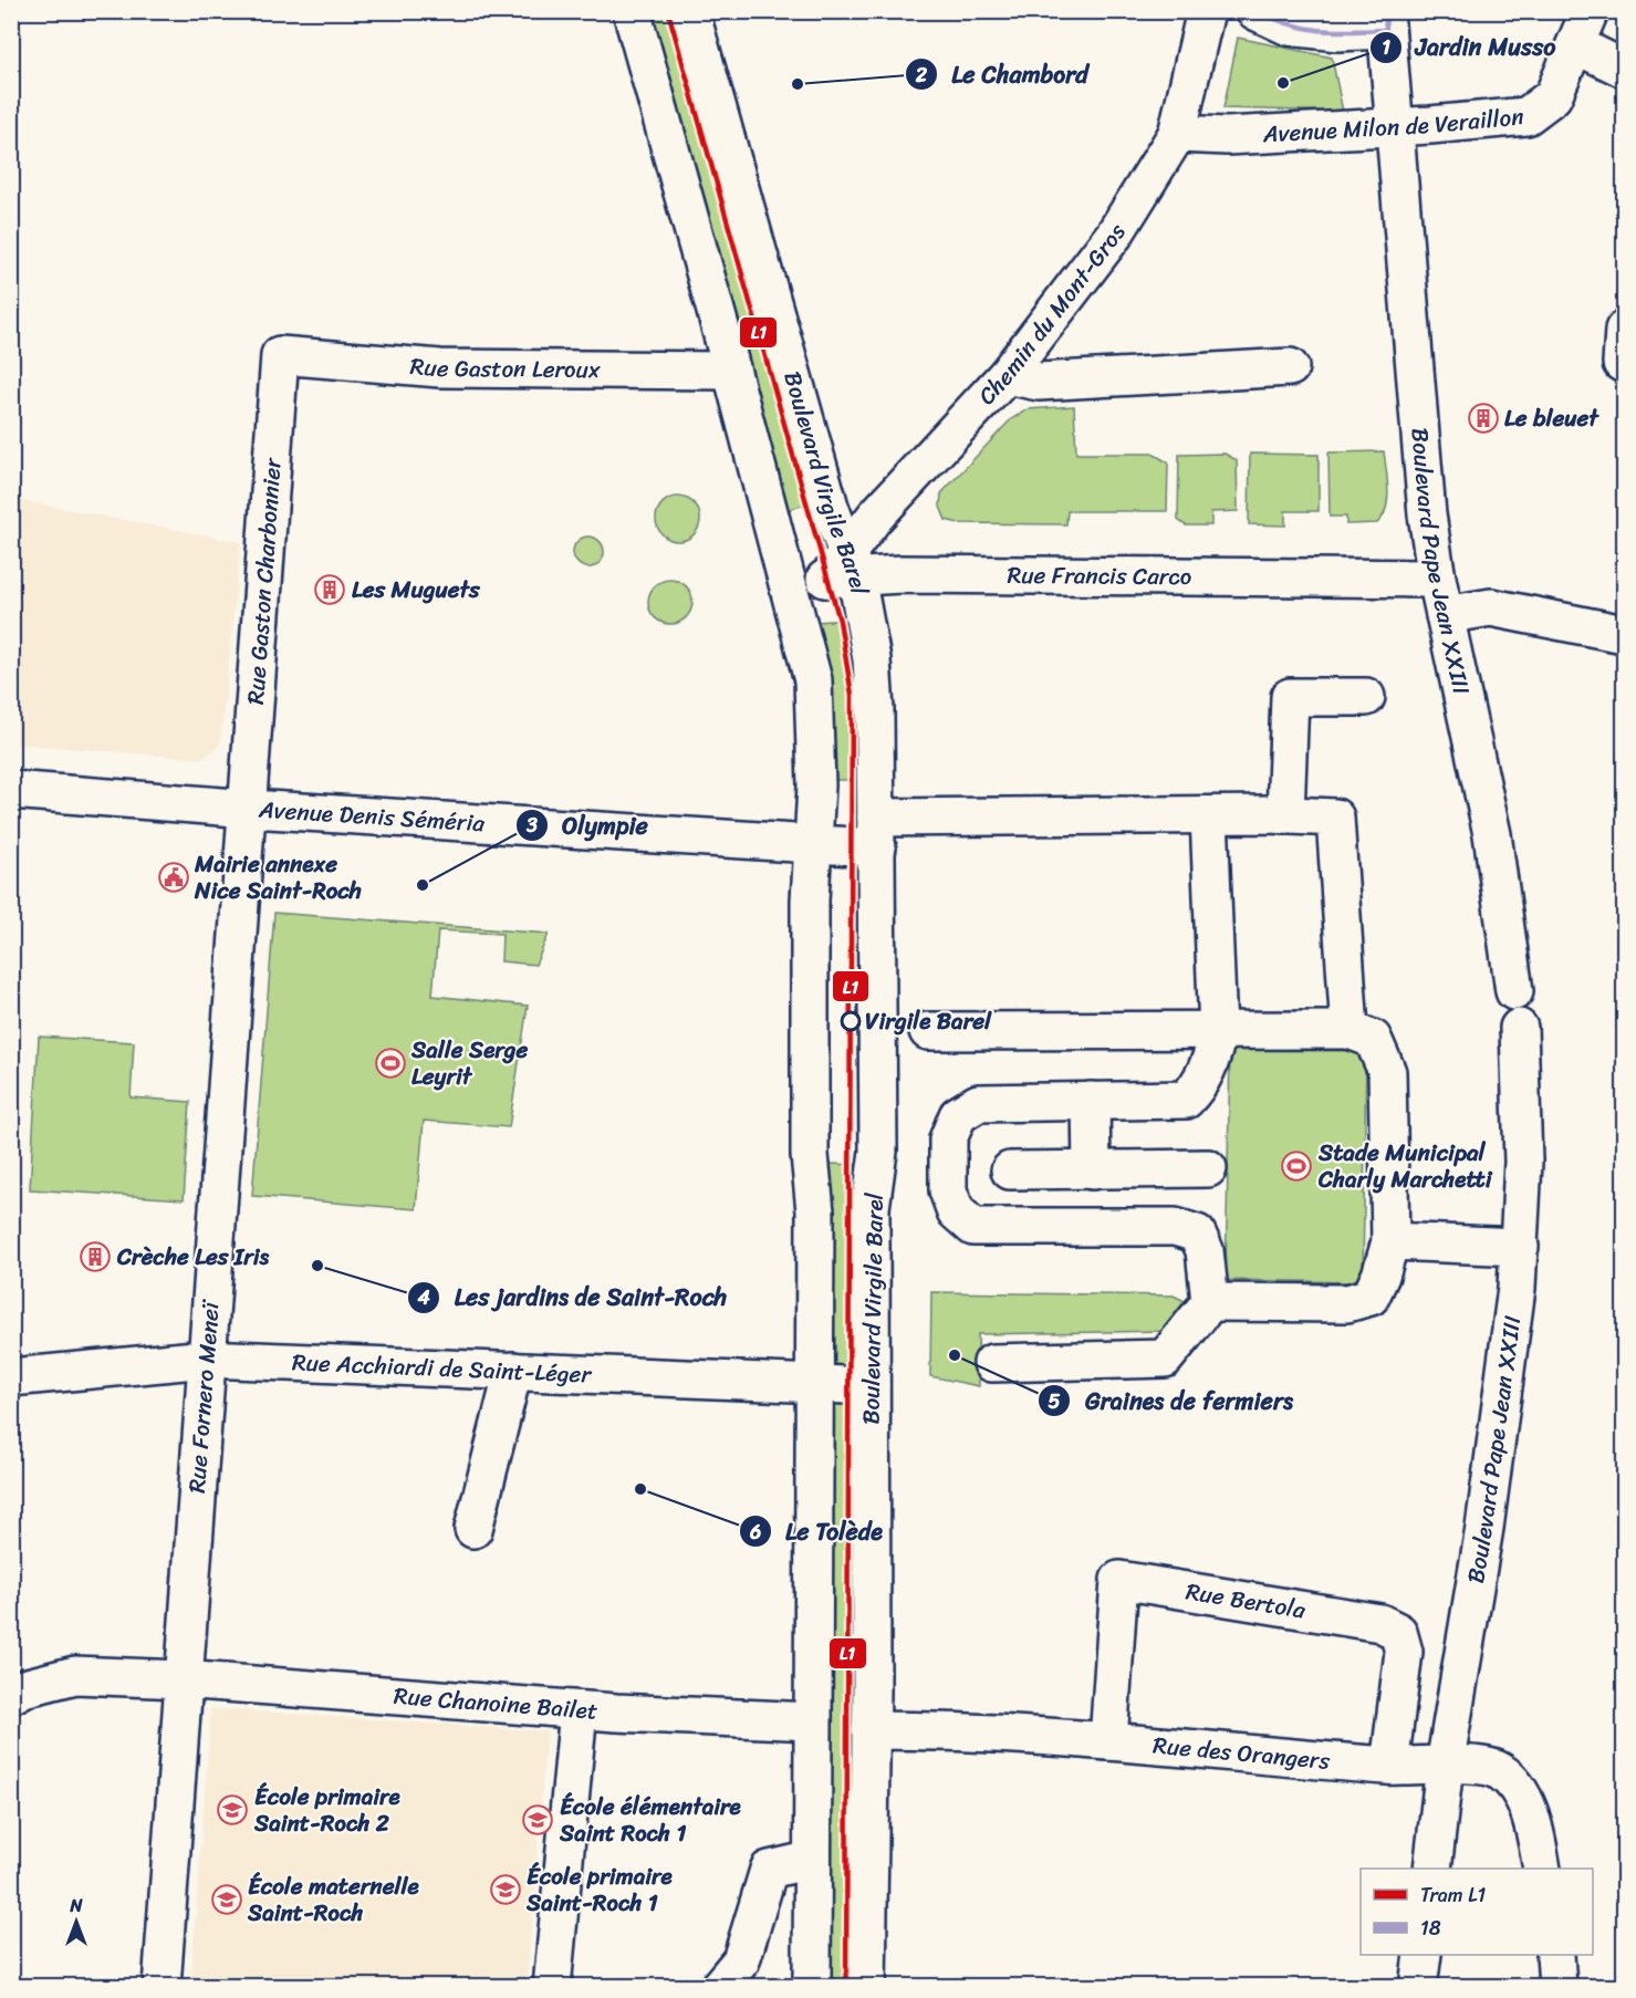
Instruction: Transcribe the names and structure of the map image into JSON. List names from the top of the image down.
{
  "streets": {
    "street": [
      "Avenue Milon de Veraillon",
      "Chemin du Mont-Gros",
      "Rue Gaston Leroux",
      "Boulevard Virgile Barel",
      "Boulevard Pape Jean XXIII",
      "Rue Francis Carco",
      "Rue Gaston Charbonnier",
      "Avenue Denis Séméria",
      "Rue Acchiardi de Saint-Léger",
      "Rue Fornero Meneï",
      "Rue Bertola",
      "Rue Chanoine Bailet",
      "Rue des Orangers"
    ]
  },
  "crossings": [
    ["Avenue Milon de Veraillon", "Chemin du Mont-Gros"],
    ["Avenue Milon de Veraillon", "Boulevard Pape Jean XXIII"],
    ["Chemin du Mont-Gros", "Boulevard Virgile Barel"],
    ["Chemin du Mont-Gros", "Rue Francis Carco"],
    ["Rue Gaston Leroux", "Rue Gaston Charbonnier"],
    ["Boulevard Virgile Barel", "Rue Francis Carco"],
    ["Boulevard Virgile Barel", "Rue Acchiardi de Saint-Léger"],
    ["Boulevard Virgile Barel", "Rue des Orangers"],
    ["Boulevard Pape Jean XXIII", "Rue Francis Carco"],
    ["Boulevard Pape Jean XXIII", "Rue des Orangers"],
    ["Rue Gaston Charbonnier", "Avenue Denis Séméria"],
    ["Rue Gaston Charbonnier", "Rue Fornero Meneï"],
    ["Avenue Denis Séméria", "Rue Fornero Meneï"],
    ["Rue Acchiardi de Saint-Léger", "Rue Fornero Meneï"],
    ["Rue Fornero Meneï", "Rue Chanoine Bailet"],
    ["Rue Bertola", "Rue des Orangers"]
  ],
  "places": {
    "other": [
      "Jardin Musso",
      "Le Chambord",
      "Olympie",
      "Virgile Barel",
      "Les jardins de Saint-Roch",
      "Graines de fermiers",
      "Le Tolède"
    ],
    "building": ["Le bleuet", "Les Muguets", "Crèche Les Iris"],
    "public building": ["Mairie annexe Nice Saint-Roch"],
    "sports": ["Salle Serge Leyrit", "Stade Municipal Charly Marchetti"],
    "school or university": [
      "École primaire Saint-Roch 2",
      "École élémentaire Saint Roch 1",
      "École primaire Saint-Roch 1",
      "École maternelle Saint-Roch"
    ]
  },
  "lines": ["tram line L1", "transit line 18"],
  "legend": ["Tram L1", "18"],
  "north": "top"
}
